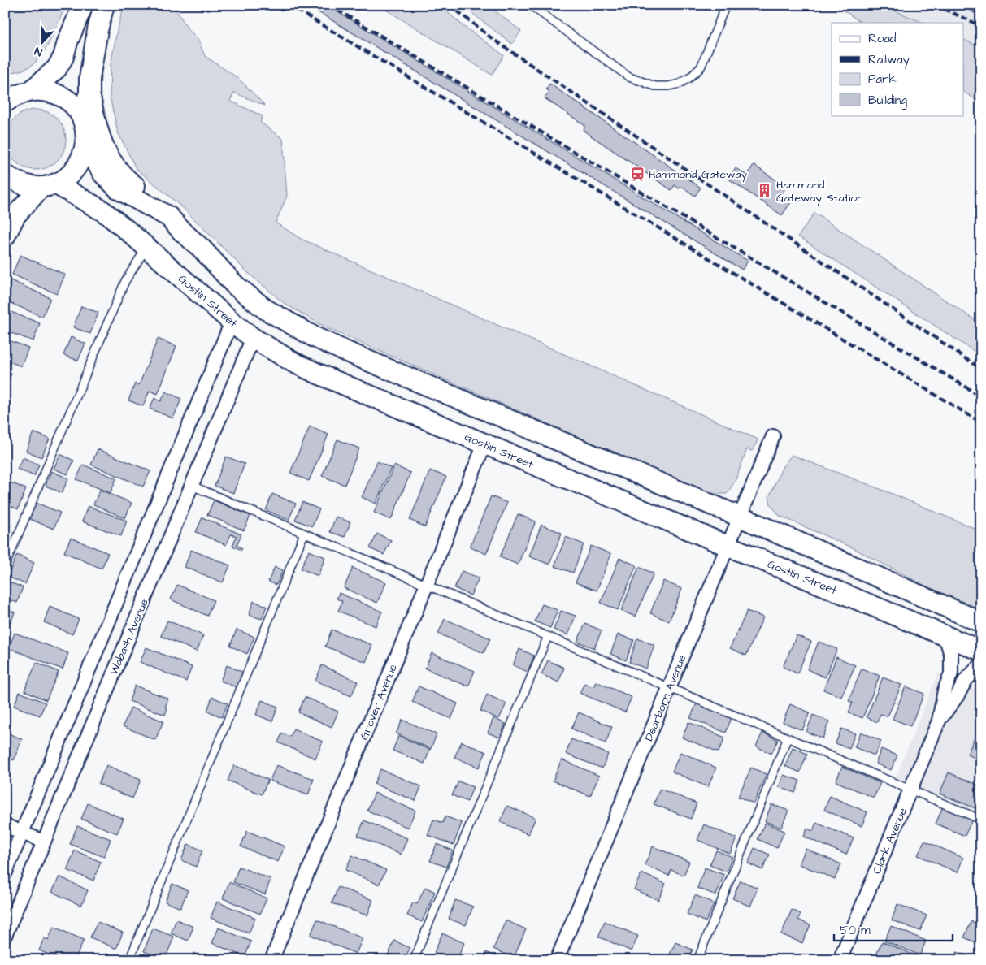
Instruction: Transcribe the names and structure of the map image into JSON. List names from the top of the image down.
{
  "streets": {
    "main road": ["Gostlin Street"],
    "street": [
      "Wabash Avenue",
      "Dearborn Avenue",
      "Grover Avenue",
      "Clark Avenue"
    ]
  },
  "crossings": [
    ["Gostlin Street", "Wabash Avenue"],
    ["Gostlin Street", "Dearborn Avenue"],
    ["Gostlin Street", "Grover Avenue"],
    ["Gostlin Street", "Clark Avenue"]
  ],
  "places": {
    "station": ["Hammond Gateway"],
    "building": ["Hammond Gateway Station"]
  },
  "legend": [
    "Road",
    "Railway",
    "Park",
    "Building"
  ],
  "scale_bar": "50 m",
  "north": "bottom"
}
